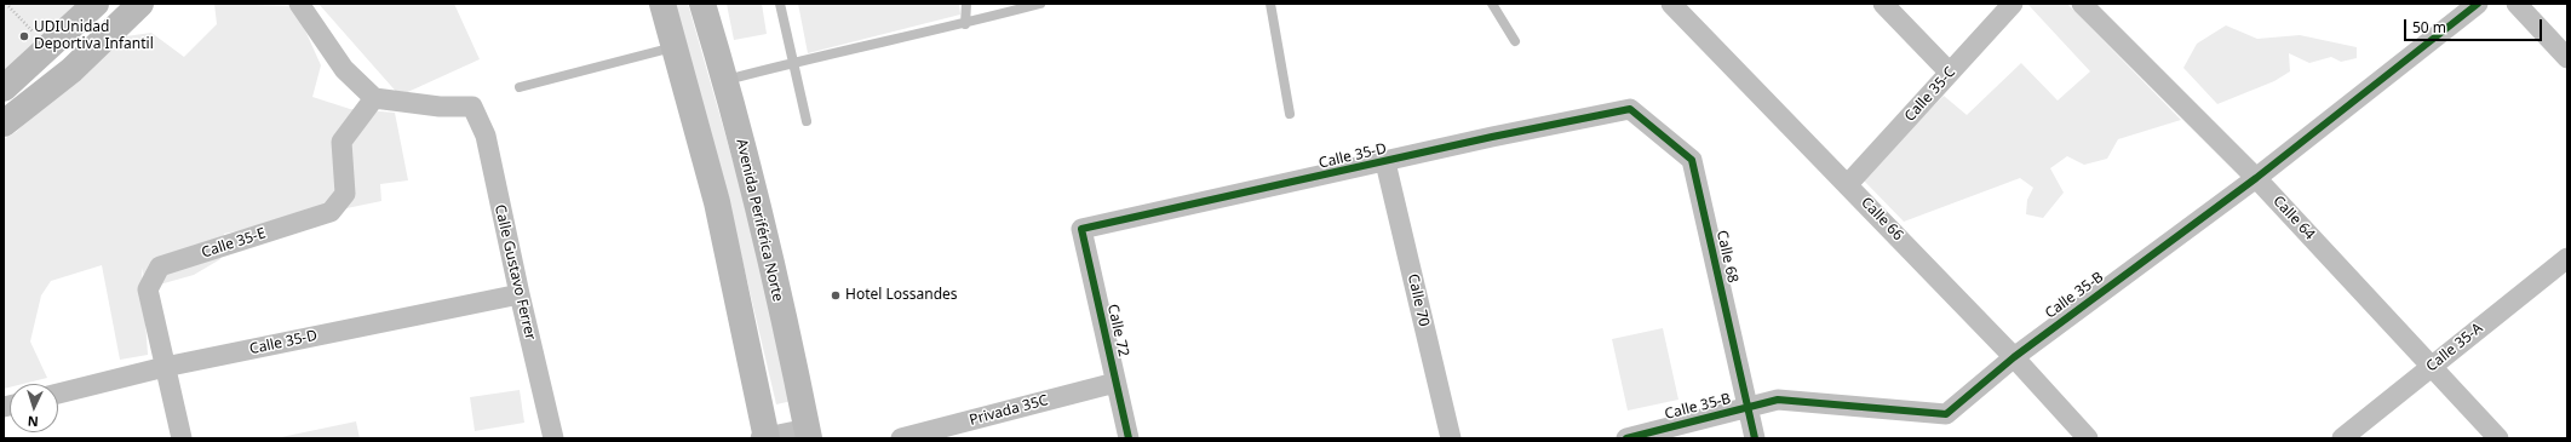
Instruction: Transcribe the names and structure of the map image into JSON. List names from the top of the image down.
{
  "streets": {
    "main road": ["Avenida Periférica Norte"],
    "street": [
      "Calle 35-C",
      "Calle 35-D",
      "Calle 64",
      "Calle 66",
      "Calle 35-E",
      "Calle 68",
      "Calle Gustavo Ferrer",
      "Calle 35-B",
      "Calle 70",
      "Calle 72",
      "Calle 35-A",
      "Privada 35C"
    ]
  },
  "crossings": [
    ["Calle 35-C", "Calle 66"],
    ["Calle 35-D", "Calle 35-E"],
    ["Calle 35-D", "Calle 68"],
    ["Calle 35-D", "Calle Gustavo Ferrer"],
    ["Calle 35-D", "Calle 70"],
    ["Calle 35-D", "Calle 72"],
    ["Calle 64", "Calle 35-B"],
    ["Calle 64", "Calle 35-A"],
    ["Calle 66", "Calle 35-B"],
    ["Calle 35-E", "Calle Gustavo Ferrer"],
    ["Calle 68", "Calle 35-B"],
    ["Calle 72", "Privada 35C"]
  ],
  "places": ["UDIUnidad Deportiva Infantil", "Hotel Lossandes"],
  "scale_bar": "50 m",
  "north": "bottom"
}
